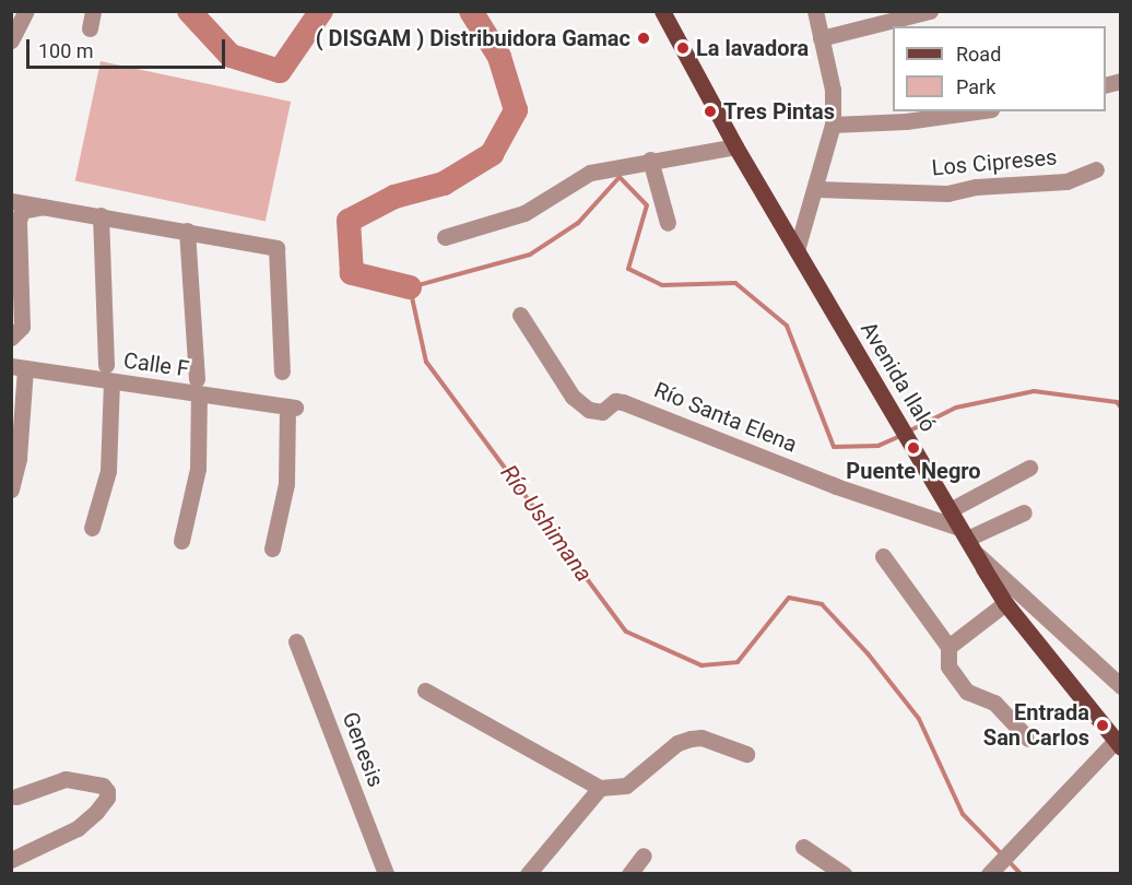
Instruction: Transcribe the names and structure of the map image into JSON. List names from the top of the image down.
{
  "streets": {
    "main road": ["Avenida Ilaló"],
    "street": [
      "Los Cipreses",
      "Calle F",
      "Río Santa Elena",
      "Genesis"
    ]
  },
  "crossings": [
    ["Avenida Ilaló", "Río Santa Elena"]
  ],
  "water": ["Río Ushimana"],
  "places": [
    "( DISGAM ) Distribuidora Gamac",
    "La lavadora",
    "Tres Pintas",
    "Puente Negro",
    "Entrada San Carlos"
  ],
  "legend": ["Road", "Park"],
  "scale_bar": "100 m"
}
